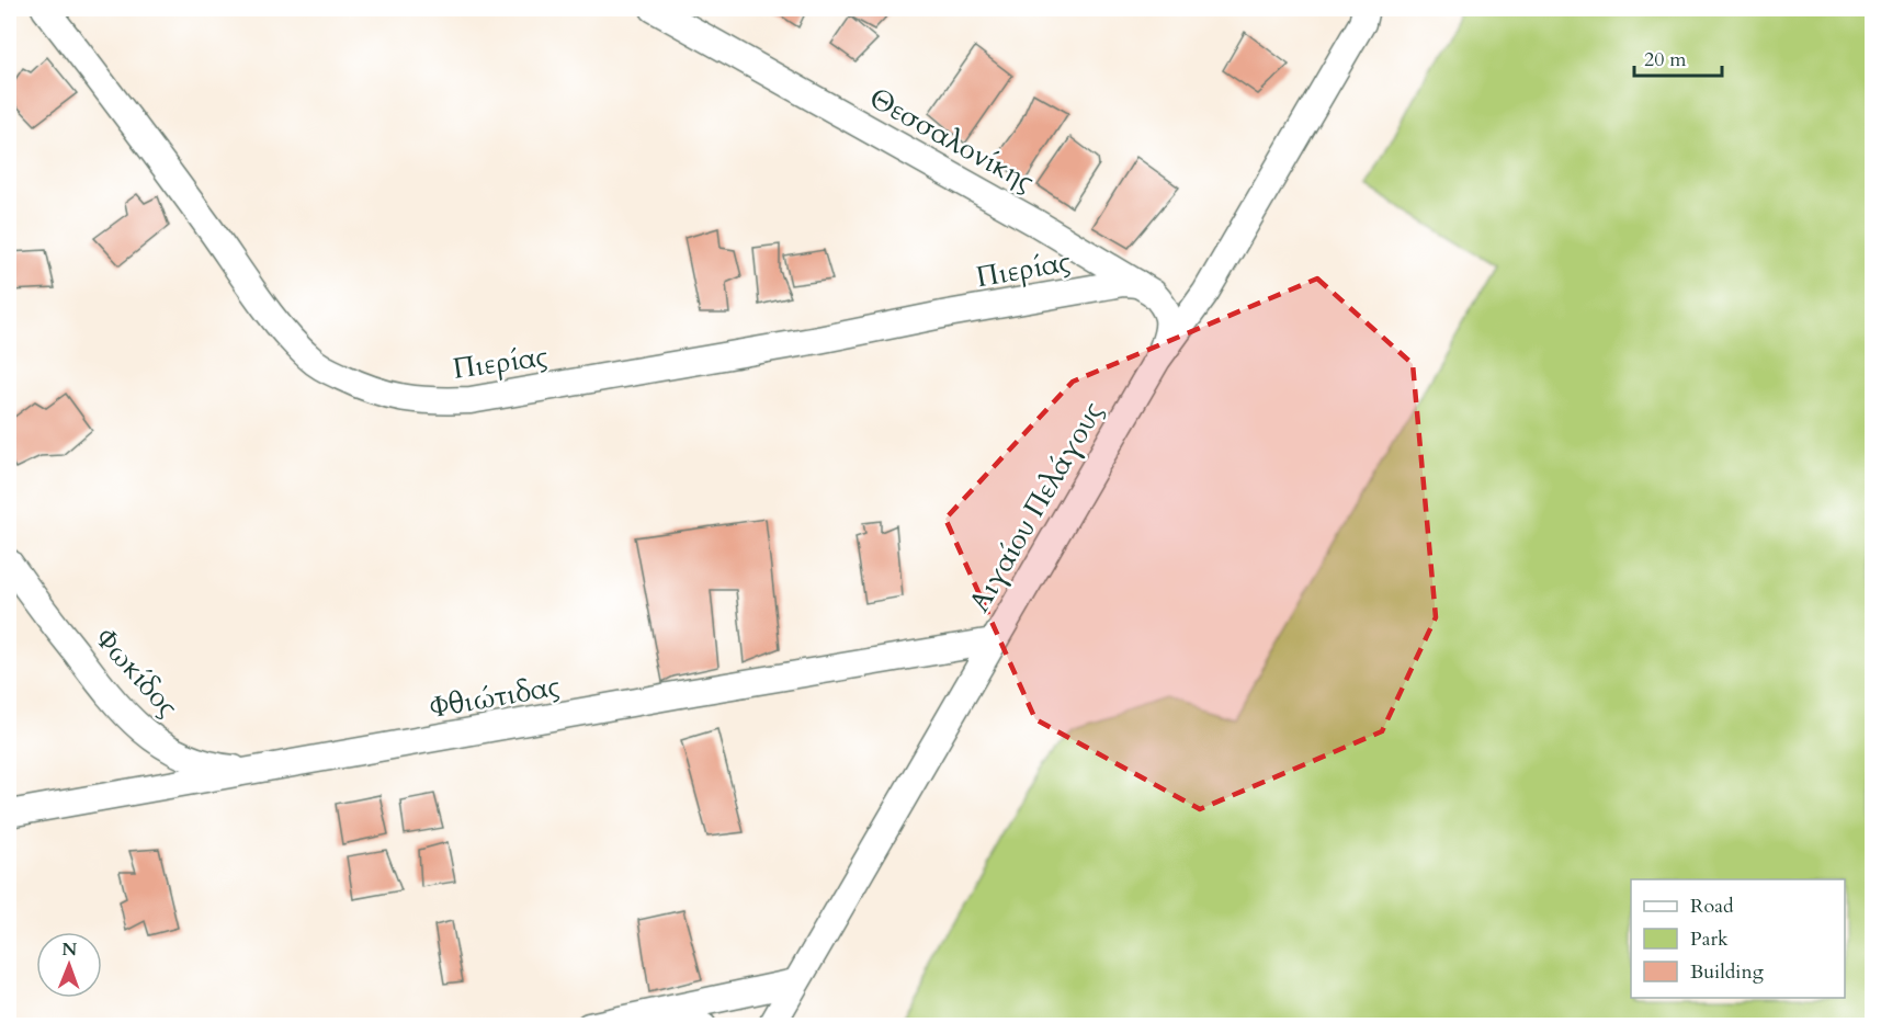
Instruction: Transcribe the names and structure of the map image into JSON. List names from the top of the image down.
{
  "streets": {
    "street": [
      "Θεσσαλονίκης",
      "Πιερίας",
      "Αιγαίου Πελάγους",
      "Φωκίδος",
      "Φθιώτιδας"
    ]
  },
  "crossings": [
    ["Θεσσαλονίκης", "Πιερίας"],
    ["Θεσσαλονίκης", "Αιγαίου Πελάγους"],
    ["Αιγαίου Πελάγους", "Φθιώτιδας"],
    ["Φωκίδος", "Φθιώτιδας"]
  ],
  "legend": ["Road", "Park", "Building"],
  "scale_bar": "20 m",
  "north": "top"
}
